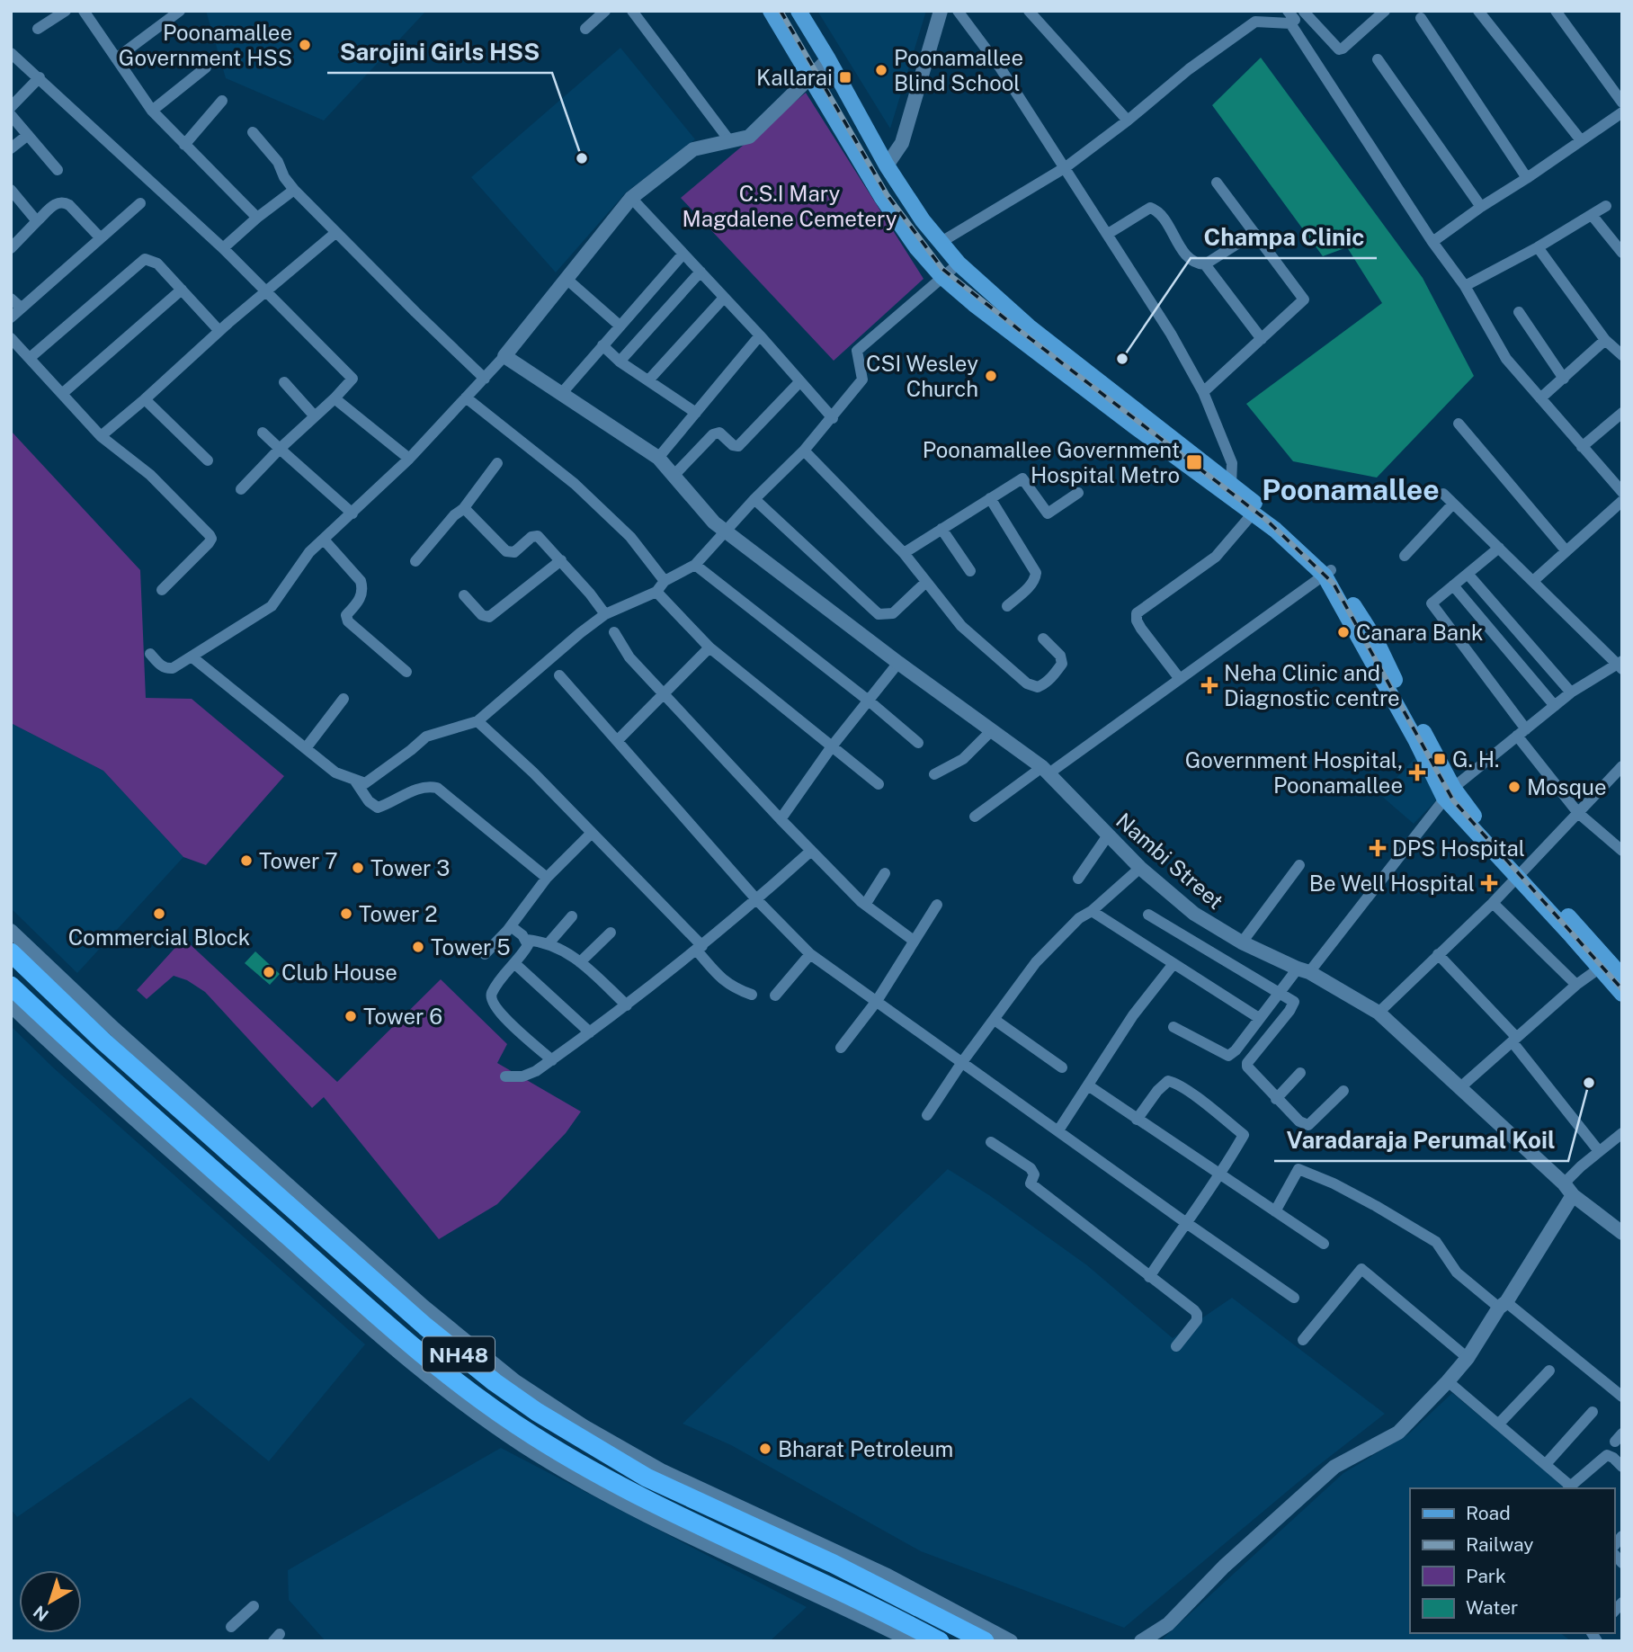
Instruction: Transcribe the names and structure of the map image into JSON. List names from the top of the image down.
{
  "streets": {
    "highway": ["NH48"],
    "street": ["Nambi Street"]
  },
  "districts": ["Poonamallee"],
  "parks": ["C.S.I Mary Magdalene Cemetery"],
  "places": {
    "other": [
      "Poonamallee Government HSS",
      "Poonamallee Blind School",
      "Sarojini Girls HSS",
      "Champa Clinic",
      "CSI Wesley Church",
      "Canara Bank",
      "Mosque",
      "Tower 7",
      "Tower 3",
      "Commercial Block",
      "Tower 2",
      "Tower 5",
      "Club House",
      "Tower 6",
      "Varadaraja Perumal Koil",
      "Bharat Petroleum"
    ],
    "transit": ["Kallarai", "Poonamallee Government Hospital Metro", "G. H."],
    "health": [
      "Neha Clinic and Diagnostic centre",
      "Government Hospital, Poonamallee",
      "DPS Hospital",
      "Be Well Hospital"
    ]
  },
  "legend": [
    "Road",
    "Railway",
    "Park",
    "Water"
  ],
  "north": "bottom left"
}
